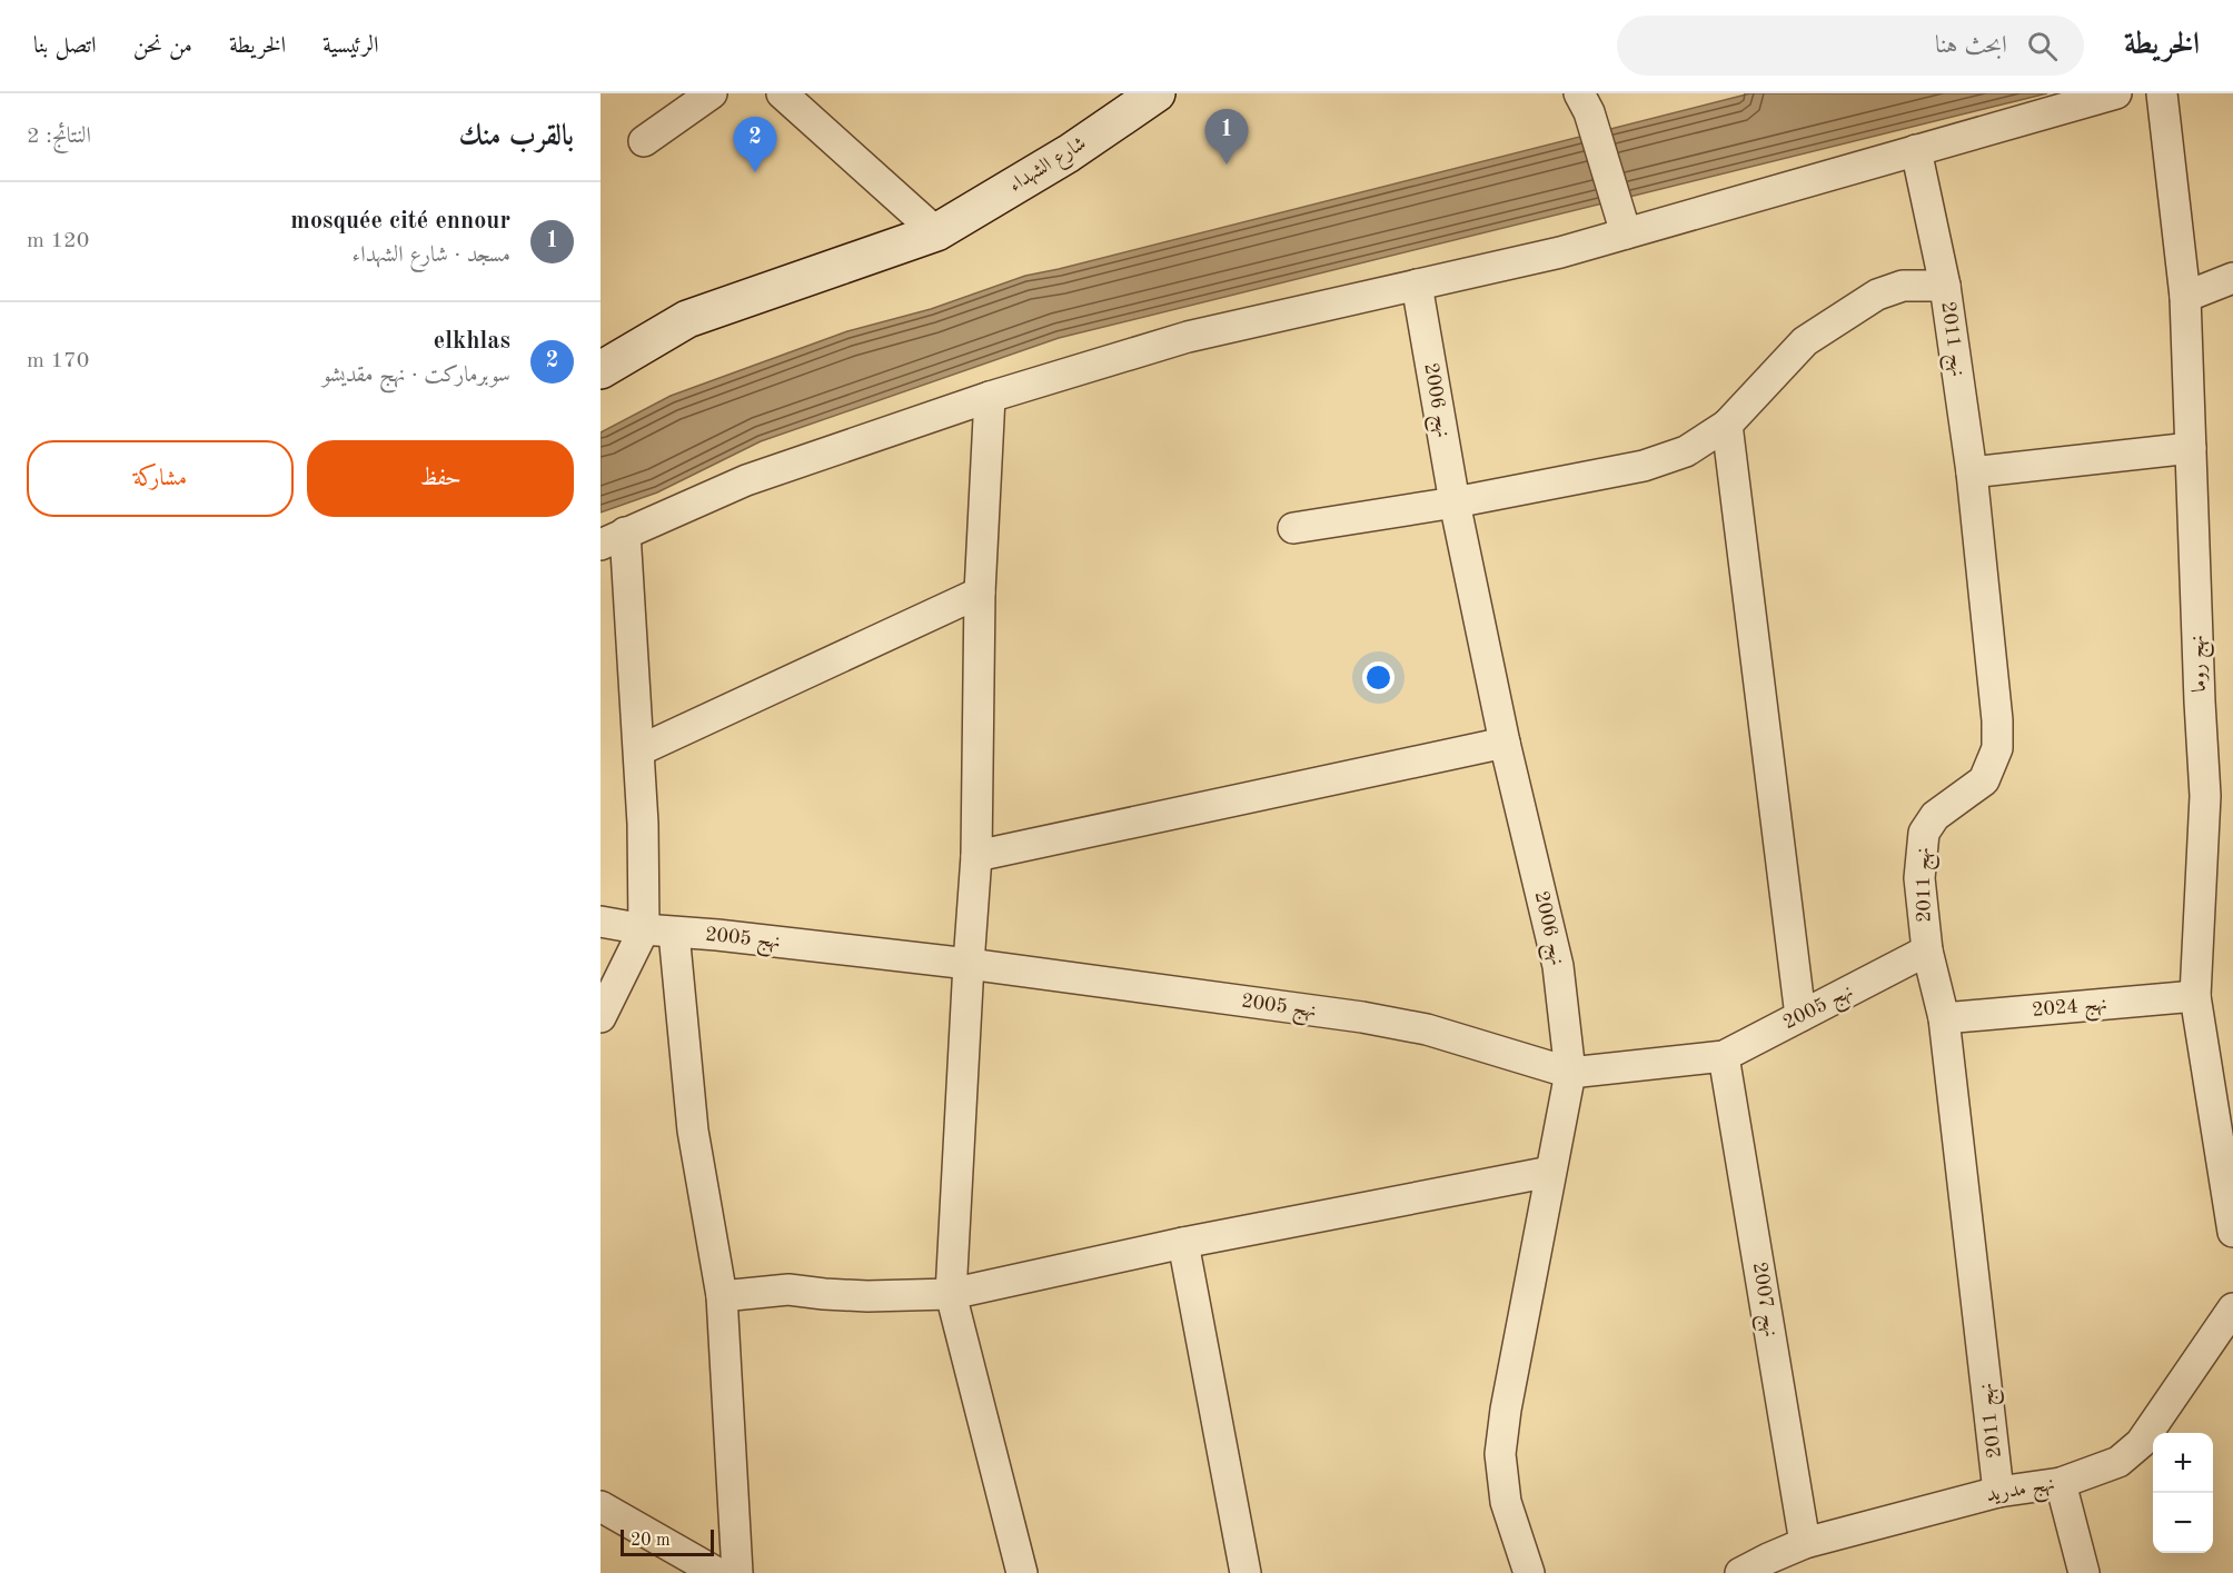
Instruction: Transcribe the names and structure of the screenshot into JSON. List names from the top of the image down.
{
  "streets": {
    "main road": ["شارع الشهداء"],
    "street": [
      "نهج 2011",
      "نهج 2006",
      "نهج روما",
      "نهج 2005",
      "نهج 2024",
      "نهج 2007",
      "نهج مدريد"
    ]
  },
  "crossings": [
    ["نهج 2011", "نهج 2005"],
    ["نهج 2011", "نهج 2024"],
    ["نهج 2011", "نهج مدريد"],
    ["نهج 2006", "نهج 2005"],
    ["نهج روما", "نهج 2024"],
    ["نهج 2005", "نهج 2007"],
    ["نهج 2007", "نهج مدريد"]
  ],
  "scale_bar": "20 m",
  "page": {
    "header": "الخريطة",
    "search": "ابحث هنا",
    "nav": [
      "الرئيسية",
      "الخريطة",
      "من نحن",
      "اتصل بنا"
    ],
    "heading": ["بالقرب منك", "النتائج: 2"],
    "pins": ["1", "2"],
    "list": [
      {
        "mark": "1",
        "name": "mosquée cité ennour",
        "note": "مسجد · شارع الشهداء",
        "value": "120 m"
      },
      {
        "mark": "2",
        "name": "elkhlas",
        "note": "سوبرماركت · نهج مقديشو",
        "value": "170 m"
      }
    ],
    "buttons": ["حفظ", "مشاركة"],
    "map_buttons": ["+", "−"],
    "scale": "20 m"
  }
}
